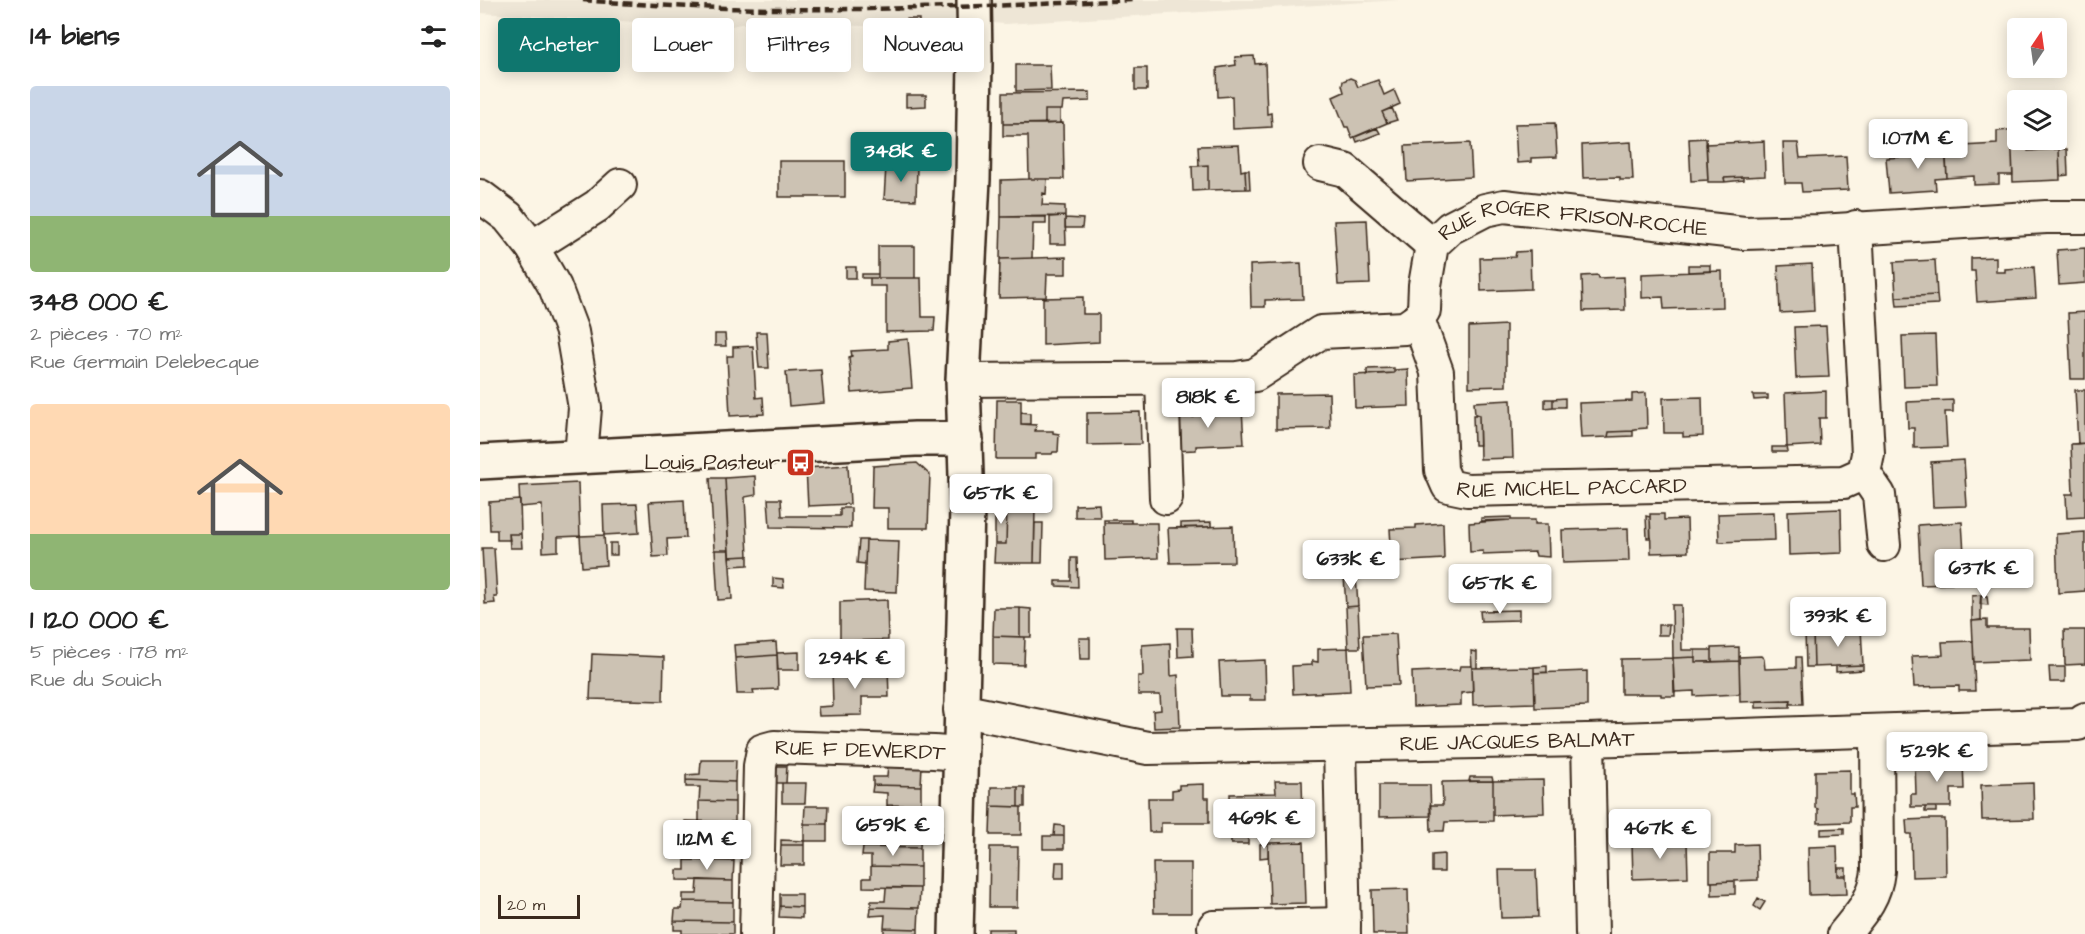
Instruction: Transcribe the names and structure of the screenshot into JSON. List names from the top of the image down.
{
  "streets": {
    "street": [
      "RUE ROGER FRISON-ROCHE",
      "RUE MICHEL PACCARD",
      "RUE JACQUES BALMAT",
      "RUE F DEWERDT"
    ]
  },
  "crossings": [
    ["RUE ROGER FRISON-ROCHE", "RUE MICHEL PACCARD"]
  ],
  "places": {
    "bus stop": ["Louis Pasteur"]
  },
  "scale_bar": "20 m",
  "north": "top",
  "page": {
    "heading": "14 biens",
    "chip": [
      "Acheter",
      "Louer",
      "Filtres",
      "Nouveau"
    ],
    "list": [
      {
        "name": "348 000 €",
        "note": "2 pièces · 70 m² · Rue Germain Delebecque"
      },
      {
        "name": "1 120 000 €",
        "note": "5 pièces · 178 m² · Rue du Souich"
      }
    ],
    "price": [
      "1.07M €",
      "348K €",
      "818K €",
      "657K €",
      "633K €",
      "637K €",
      "657K €",
      "393K €",
      "294K €",
      "529K €",
      "469K €",
      "659K €",
      "467K €",
      "1.12M €"
    ],
    "scale": "20 m"
  }
}
